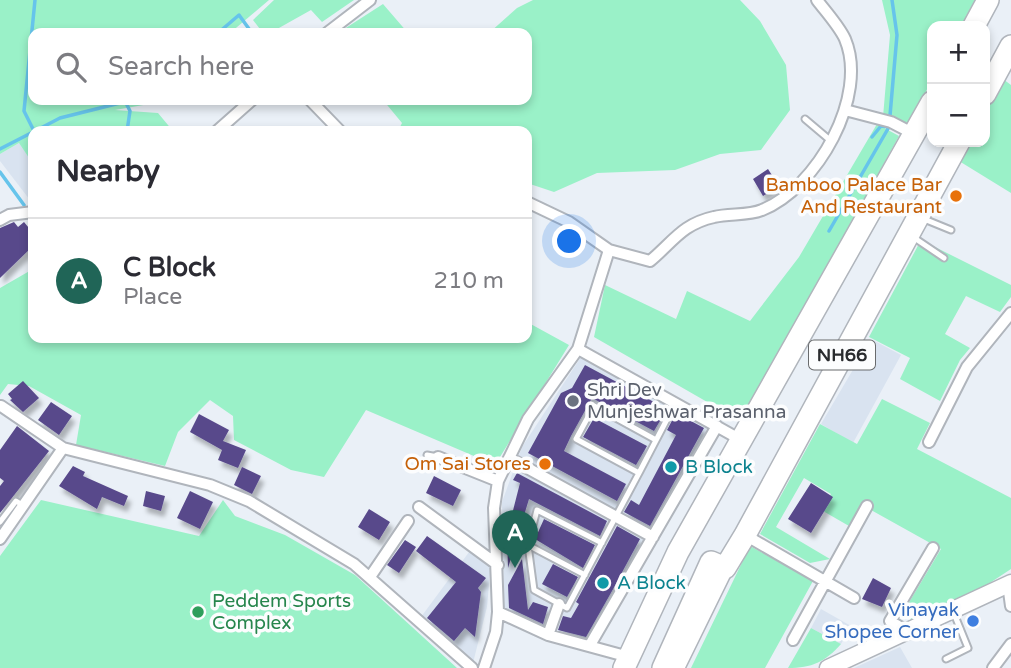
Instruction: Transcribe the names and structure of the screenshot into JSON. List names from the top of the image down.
{
  "streets": {
    "highway": ["NH66"]
  },
  "places": [
    "Bamboo Palace Bar And Restaurant",
    "Shri Dev Munjeshwar Prasanna",
    "Om Sai Stores",
    "B Block",
    "A Block",
    "Peddem Sports Complex",
    "Vinayak Shopee Corner"
  ],
  "page": {
    "map_buttons": ["+", "−"],
    "search": "Search here",
    "heading": "Nearby",
    "list": [
      {
        "mark": "A",
        "name": "C Block",
        "note": "Place",
        "value": "210 m"
      }
    ],
    "pins": "A"
  }
}
